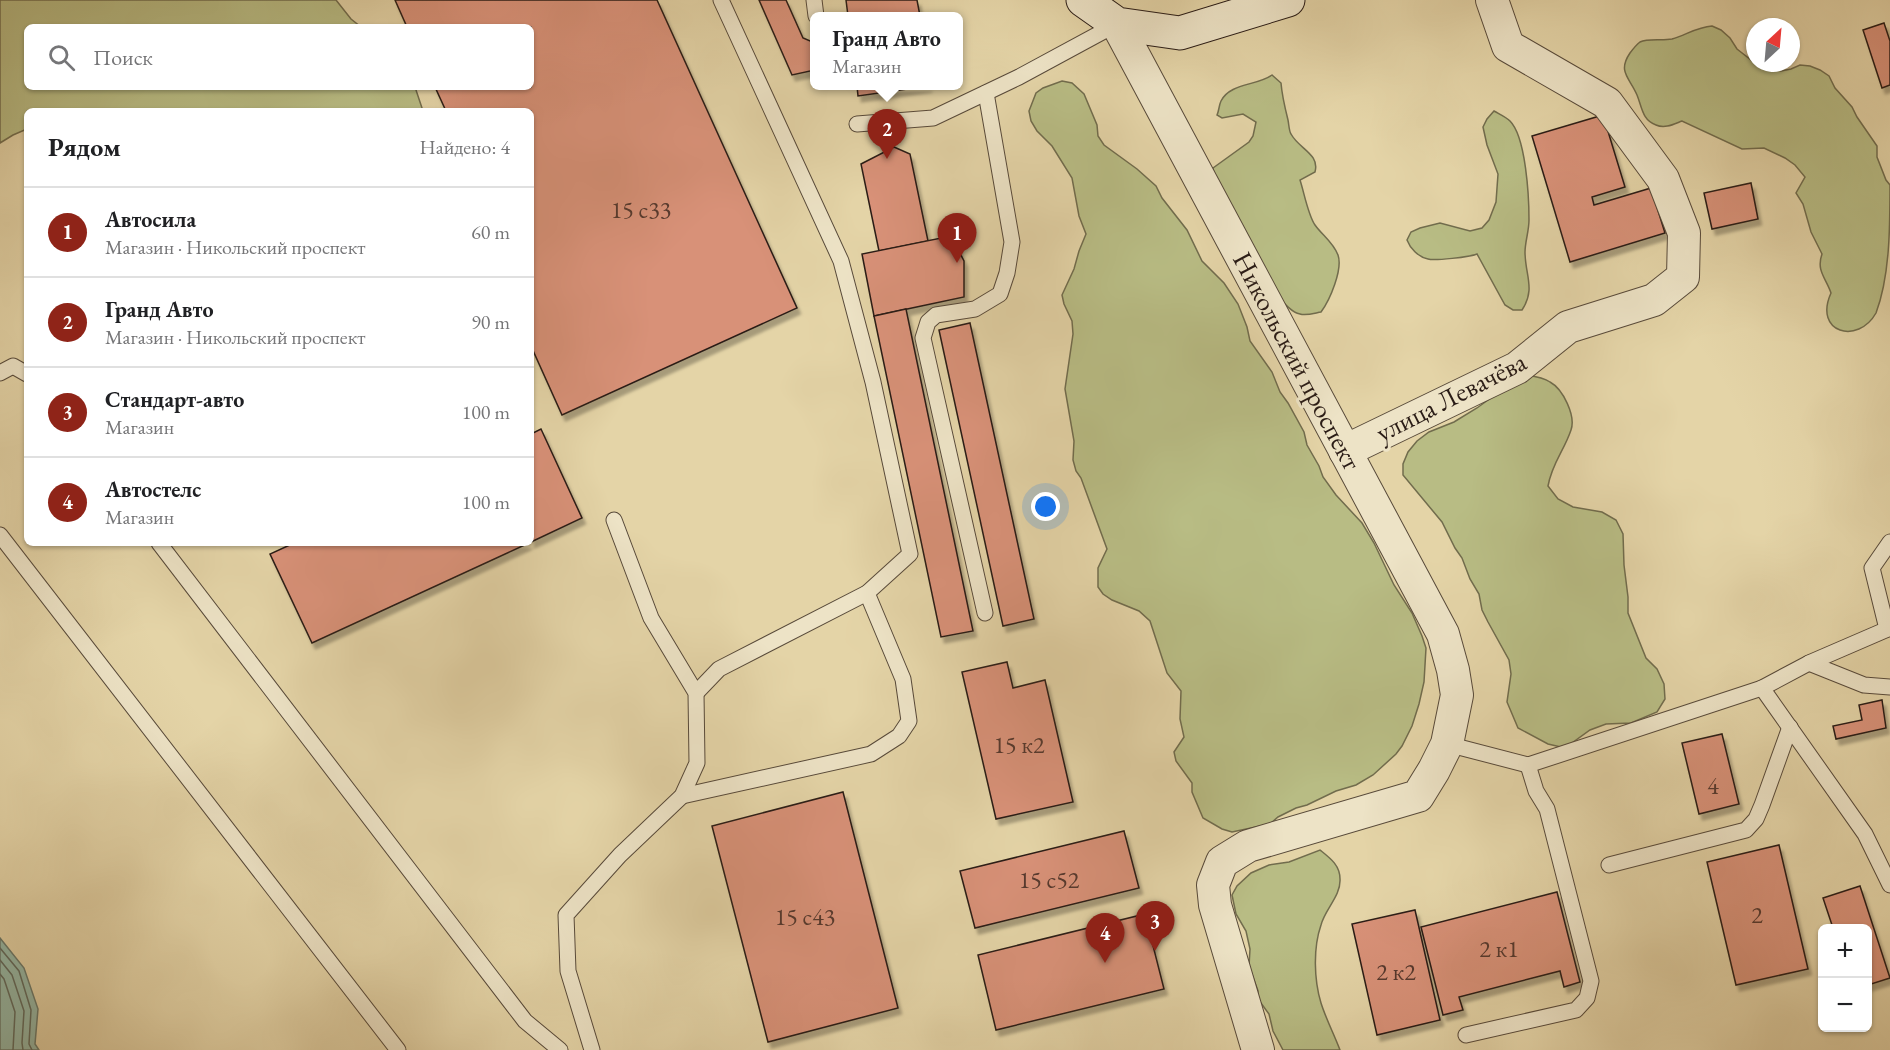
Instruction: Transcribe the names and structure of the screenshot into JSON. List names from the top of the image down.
{
  "streets": {
    "main road": ["Никольский проспект"],
    "street": ["улица Левачёва"]
  },
  "crossings": [
    ["Никольский проспект", "улица Левачёва"]
  ],
  "house_numbers": [
    "15 с33",
    "15 к2",
    "4",
    "15 с52",
    "2",
    "15 с43",
    "2 к1",
    "2 к2"
  ],
  "north": "top right",
  "page": {
    "popup": ["Гранд Авто", "Магазин"],
    "search": "Поиск",
    "heading": ["Рядом", "Найдено: 4"],
    "pins": [
      "2",
      "1",
      "3",
      "4"
    ],
    "list": [
      {
        "mark": "1",
        "name": "Автосила",
        "note": "Магазин · Никольский проспект",
        "value": "60 m"
      },
      {
        "mark": "2",
        "name": "Гранд Авто",
        "note": "Магазин · Никольский проспект",
        "value": "90 m"
      },
      {
        "mark": "3",
        "name": "Стандарт-авто",
        "note": "Магазин",
        "value": "100 m"
      },
      {
        "mark": "4",
        "name": "Автостелс",
        "note": "Магазин",
        "value": "100 m"
      }
    ],
    "map_buttons": ["+", "−"]
  }
}
